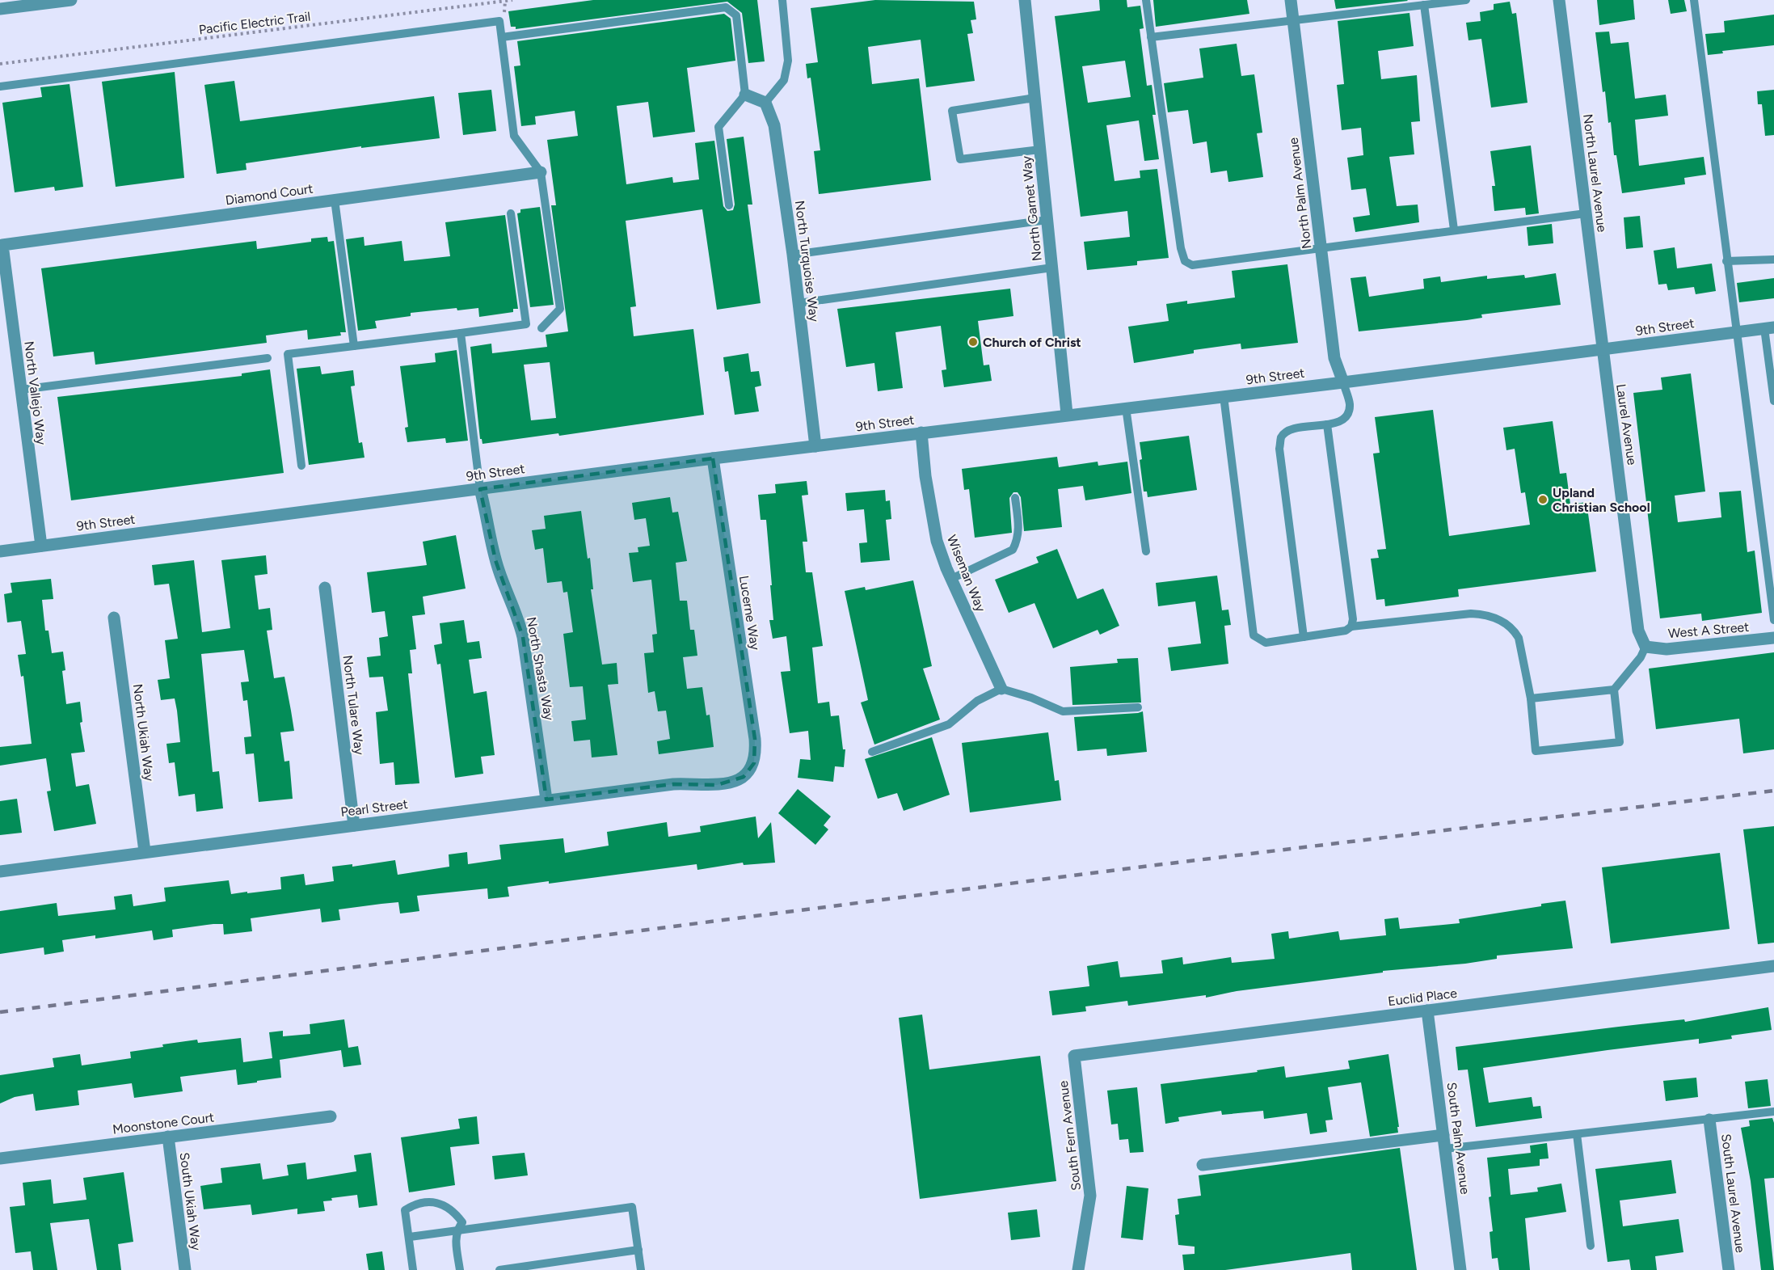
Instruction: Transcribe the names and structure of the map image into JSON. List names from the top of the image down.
{
  "streets": {
    "street": [
      "North Laurel Avenue",
      "North Palm Avenue",
      "Diamond Court",
      "North Garnet Way",
      "North Turquoise Way",
      "9th Street",
      "North Vallejo Way",
      "Laurel Avenue",
      "Wiseman Way",
      "Lucerne Way",
      "West A Street",
      "North Shasta Way",
      "North Tulare Way",
      "North Ukiah Way",
      "Pearl Street",
      "Euclid Place",
      "Moonstone Court",
      "South Fern Avenue",
      "South Palm Avenue",
      "South Laurel Avenue",
      "South Ukiah Way"
    ],
    "path": ["Pacific Electric Trail"]
  },
  "crossings": [
    ["North Laurel Avenue", "9th Street"],
    ["North Laurel Avenue", "Laurel Avenue"],
    ["North Palm Avenue", "9th Street"],
    ["Diamond Court", "North Vallejo Way"],
    ["North Garnet Way", "9th Street"],
    ["North Turquoise Way", "9th Street"],
    ["9th Street", "North Vallejo Way"],
    ["9th Street", "Laurel Avenue"],
    ["9th Street", "Wiseman Way"],
    ["9th Street", "Lucerne Way"],
    ["9th Street", "North Shasta Way"],
    ["Laurel Avenue", "West A Street"],
    ["Lucerne Way", "Pearl Street"],
    ["North Shasta Way", "Pearl Street"],
    ["North Tulare Way", "Pearl Street"],
    ["North Ukiah Way", "Pearl Street"],
    ["Euclid Place", "South Fern Avenue"],
    ["Euclid Place", "South Palm Avenue"],
    ["Moonstone Court", "South Ukiah Way"]
  ],
  "places": ["Church of Christ", "Upland Christian School"]
}
